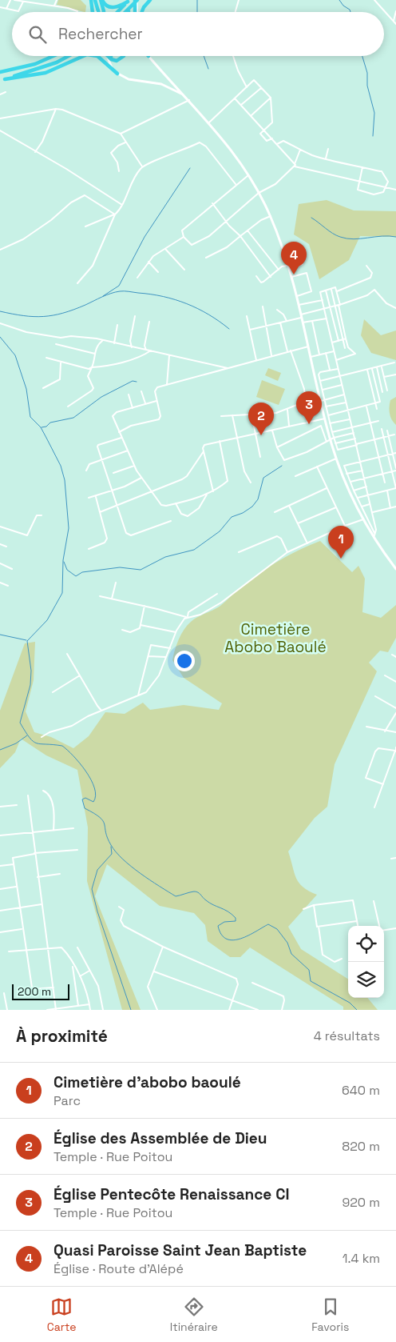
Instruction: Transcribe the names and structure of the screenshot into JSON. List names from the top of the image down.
{
  "parks": ["Cimetière Abobo Baoulé"],
  "scale_bar": "200 m",
  "page": {
    "search": "Rechercher",
    "pins": [
      "4",
      "3",
      "2",
      "1"
    ],
    "scale": "200 m",
    "heading": ["À proximité", "4 résultats"],
    "list": [
      {
        "mark": "1",
        "name": "Cimetière d'abobo baoulé",
        "note": "Parc",
        "value": "640 m"
      },
      {
        "mark": "2",
        "name": "Église des Assemblée de Dieu",
        "note": "Temple · Rue Poitou",
        "value": "820 m"
      },
      {
        "mark": "3",
        "name": "Église Pentecôte Renaissance CI",
        "note": "Temple · Rue Poitou",
        "value": "920 m"
      },
      {
        "mark": "4",
        "name": "Quasi Paroisse Saint Jean Baptiste",
        "note": "Église · Route d'Alépé",
        "value": "1.4 km"
      }
    ],
    "nav": ["Carte", "Itinéraire", "Favoris"]
  }
}
